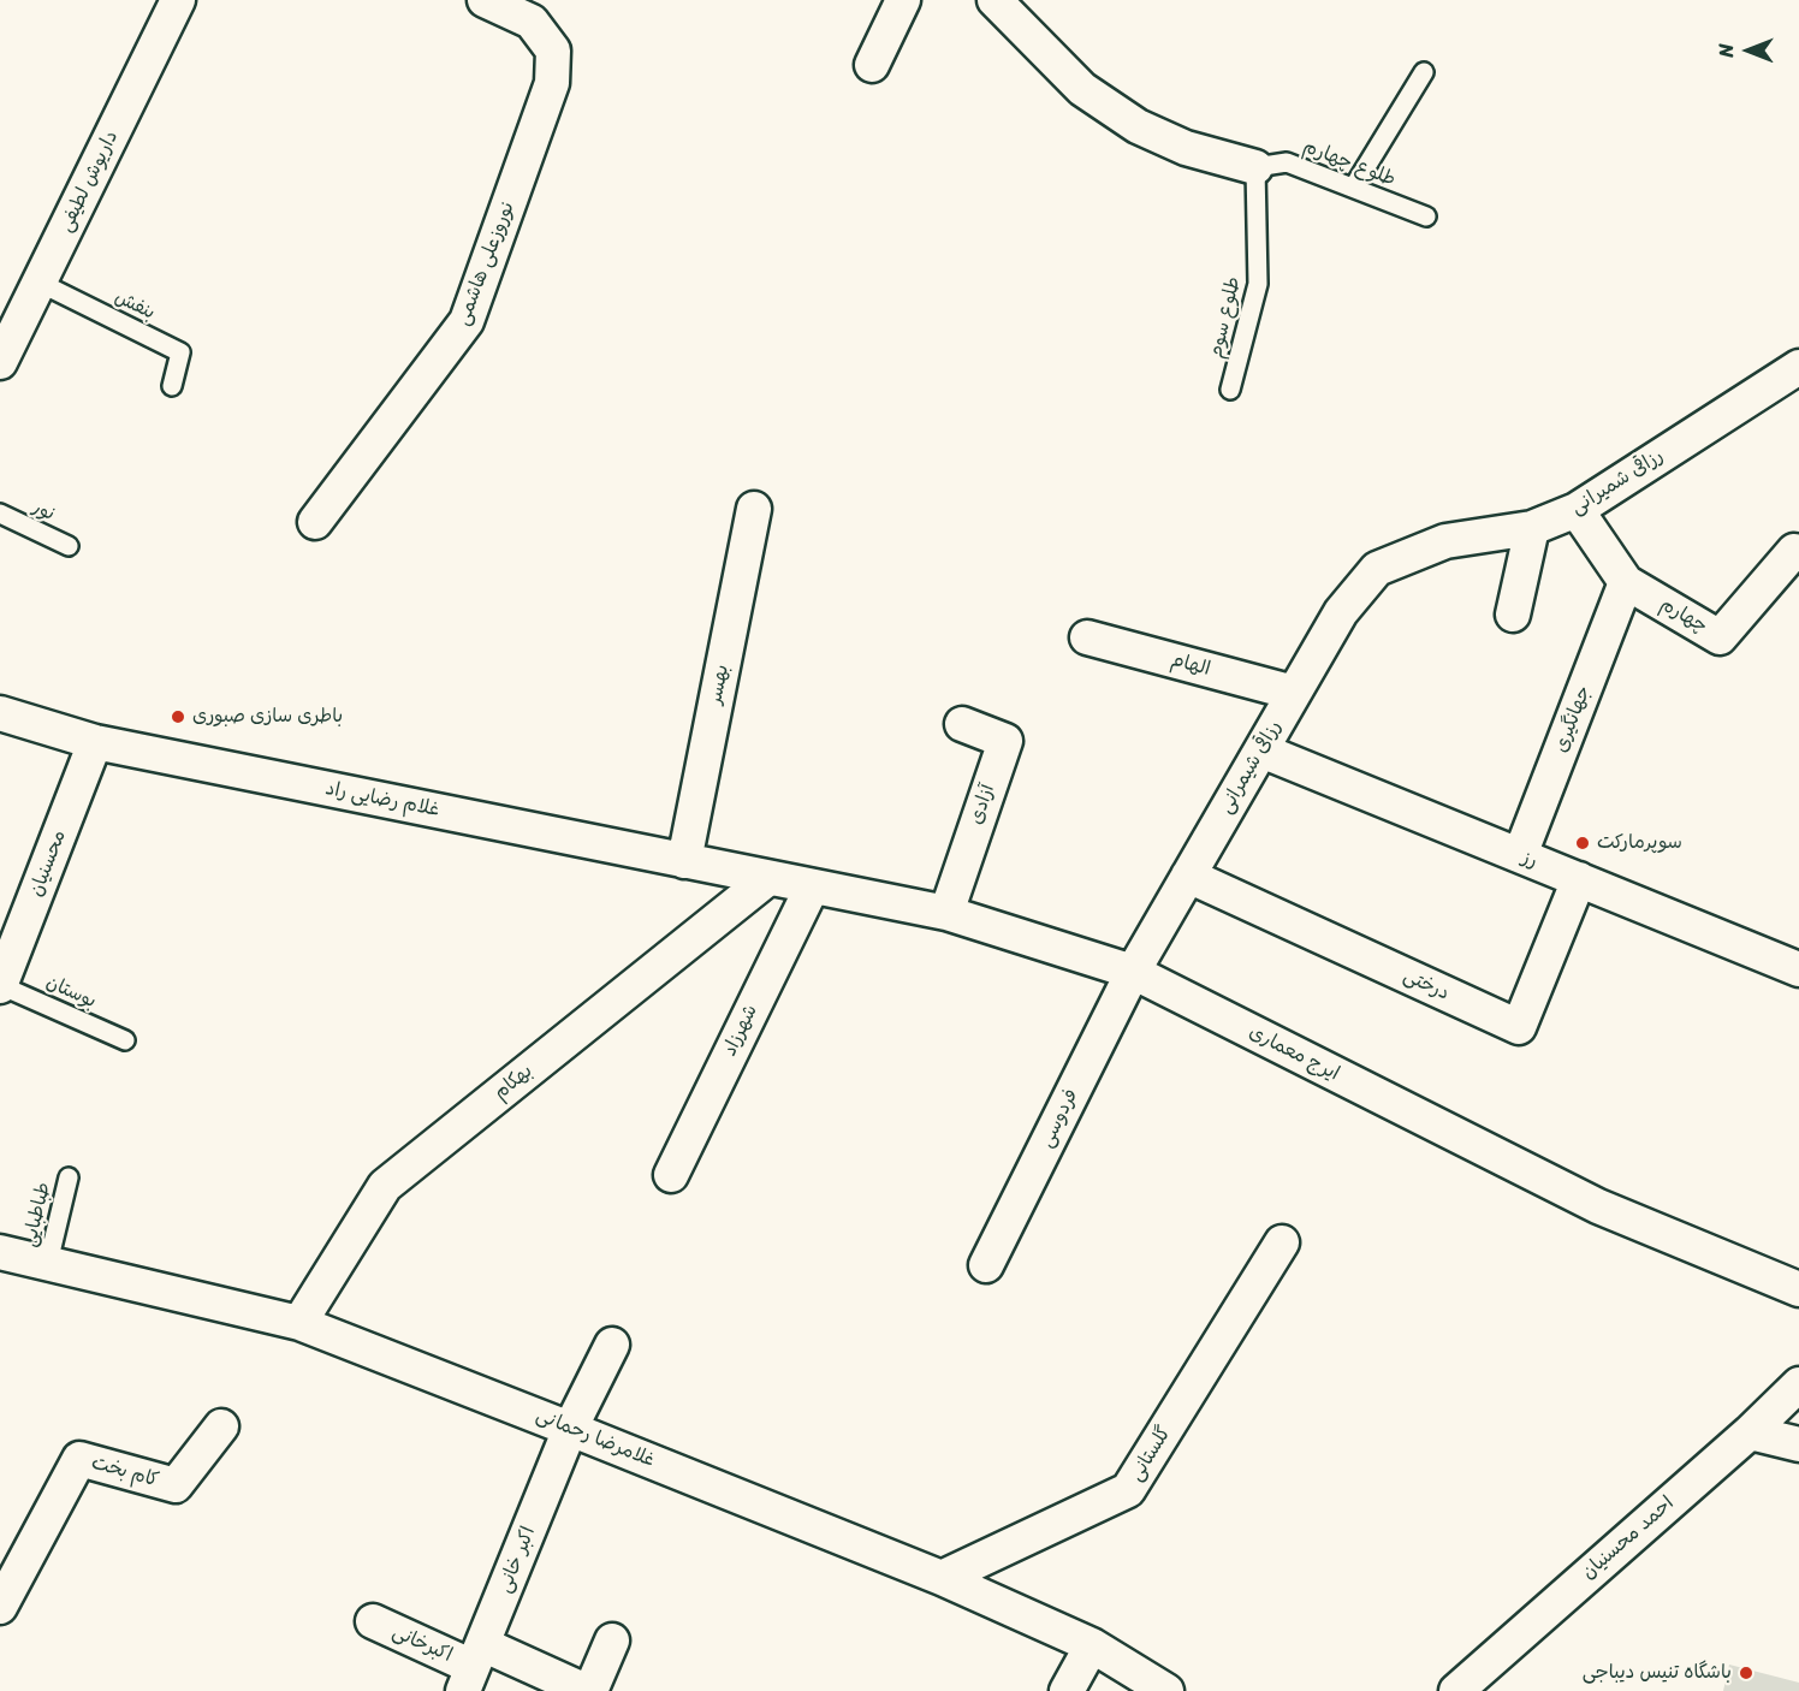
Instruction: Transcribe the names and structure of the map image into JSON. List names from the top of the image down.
{
  "streets": {
    "street": [
      "داریوش لطیفی",
      "نوروزعلی هاشمی",
      "رزاقی شمیرانی",
      "چهارم",
      "الهام",
      "بهسر",
      "جهانگیری",
      "رزاقی شیمرانی",
      "غلام رضایی راد",
      "آزادی",
      "رز",
      "محسنیان",
      "درختی",
      "شهرزاد",
      "ایرج معماری",
      "بهکام",
      "فردوسی",
      "غلامرضا رحمانی",
      "گلستانی",
      "کام بخت",
      "احمد محسنیان",
      "اکبر خانی",
      "اکبرخانی"
    ],
    "lane": [
      "طلوع چهارم",
      "بنفش",
      "طلوع سوم",
      "نور",
      "بوستان",
      "طباطبایی"
    ]
  },
  "crossings": [
    ["طلوع چهارم", "طلوع سوم"],
    ["داریوش لطیفی", "بنفش"],
    ["رزاقی شمیرانی", "چهارم"],
    ["رزاقی شمیرانی", "رزاقی شیمرانی"],
    ["چهارم", "جهانگیری"],
    ["الهام", "رزاقی شیمرانی"],
    ["بهسر", "غلام رضایی راد"],
    ["جهانگیری", "رز"],
    ["رزاقی شیمرانی", "رز"],
    ["رزاقی شیمرانی", "درختی"],
    ["رزاقی شیمرانی", "ایرج معماری"],
    ["رزاقی شیمرانی", "فردوسی"],
    ["غلام رضایی راد", "محسنیان"],
    ["غلام رضایی راد", "ایرج معماری"],
    ["غلام رضایی راد", "بهکام"],
    ["آزادی", "ایرج معماری"],
    ["رز", "درختی"],
    ["محسنیان", "بوستان"],
    ["شهرزاد", "ایرج معماری"],
    ["ایرج معماری", "بهکام"],
    ["ایرج معماری", "فردوسی"],
    ["بهکام", "غلامرضا رحمانی"],
    ["طباطبایی", "غلامرضا رحمانی"],
    ["غلامرضا رحمانی", "گلستانی"],
    ["غلامرضا رحمانی", "اکبر خانی"],
    ["اکبر خانی", "اکبرخانی"]
  ],
  "places": ["باطری سازی صبوری", "سوپرمارکت", "باشگاه تنیس دیباجی"],
  "north": "left"
}
